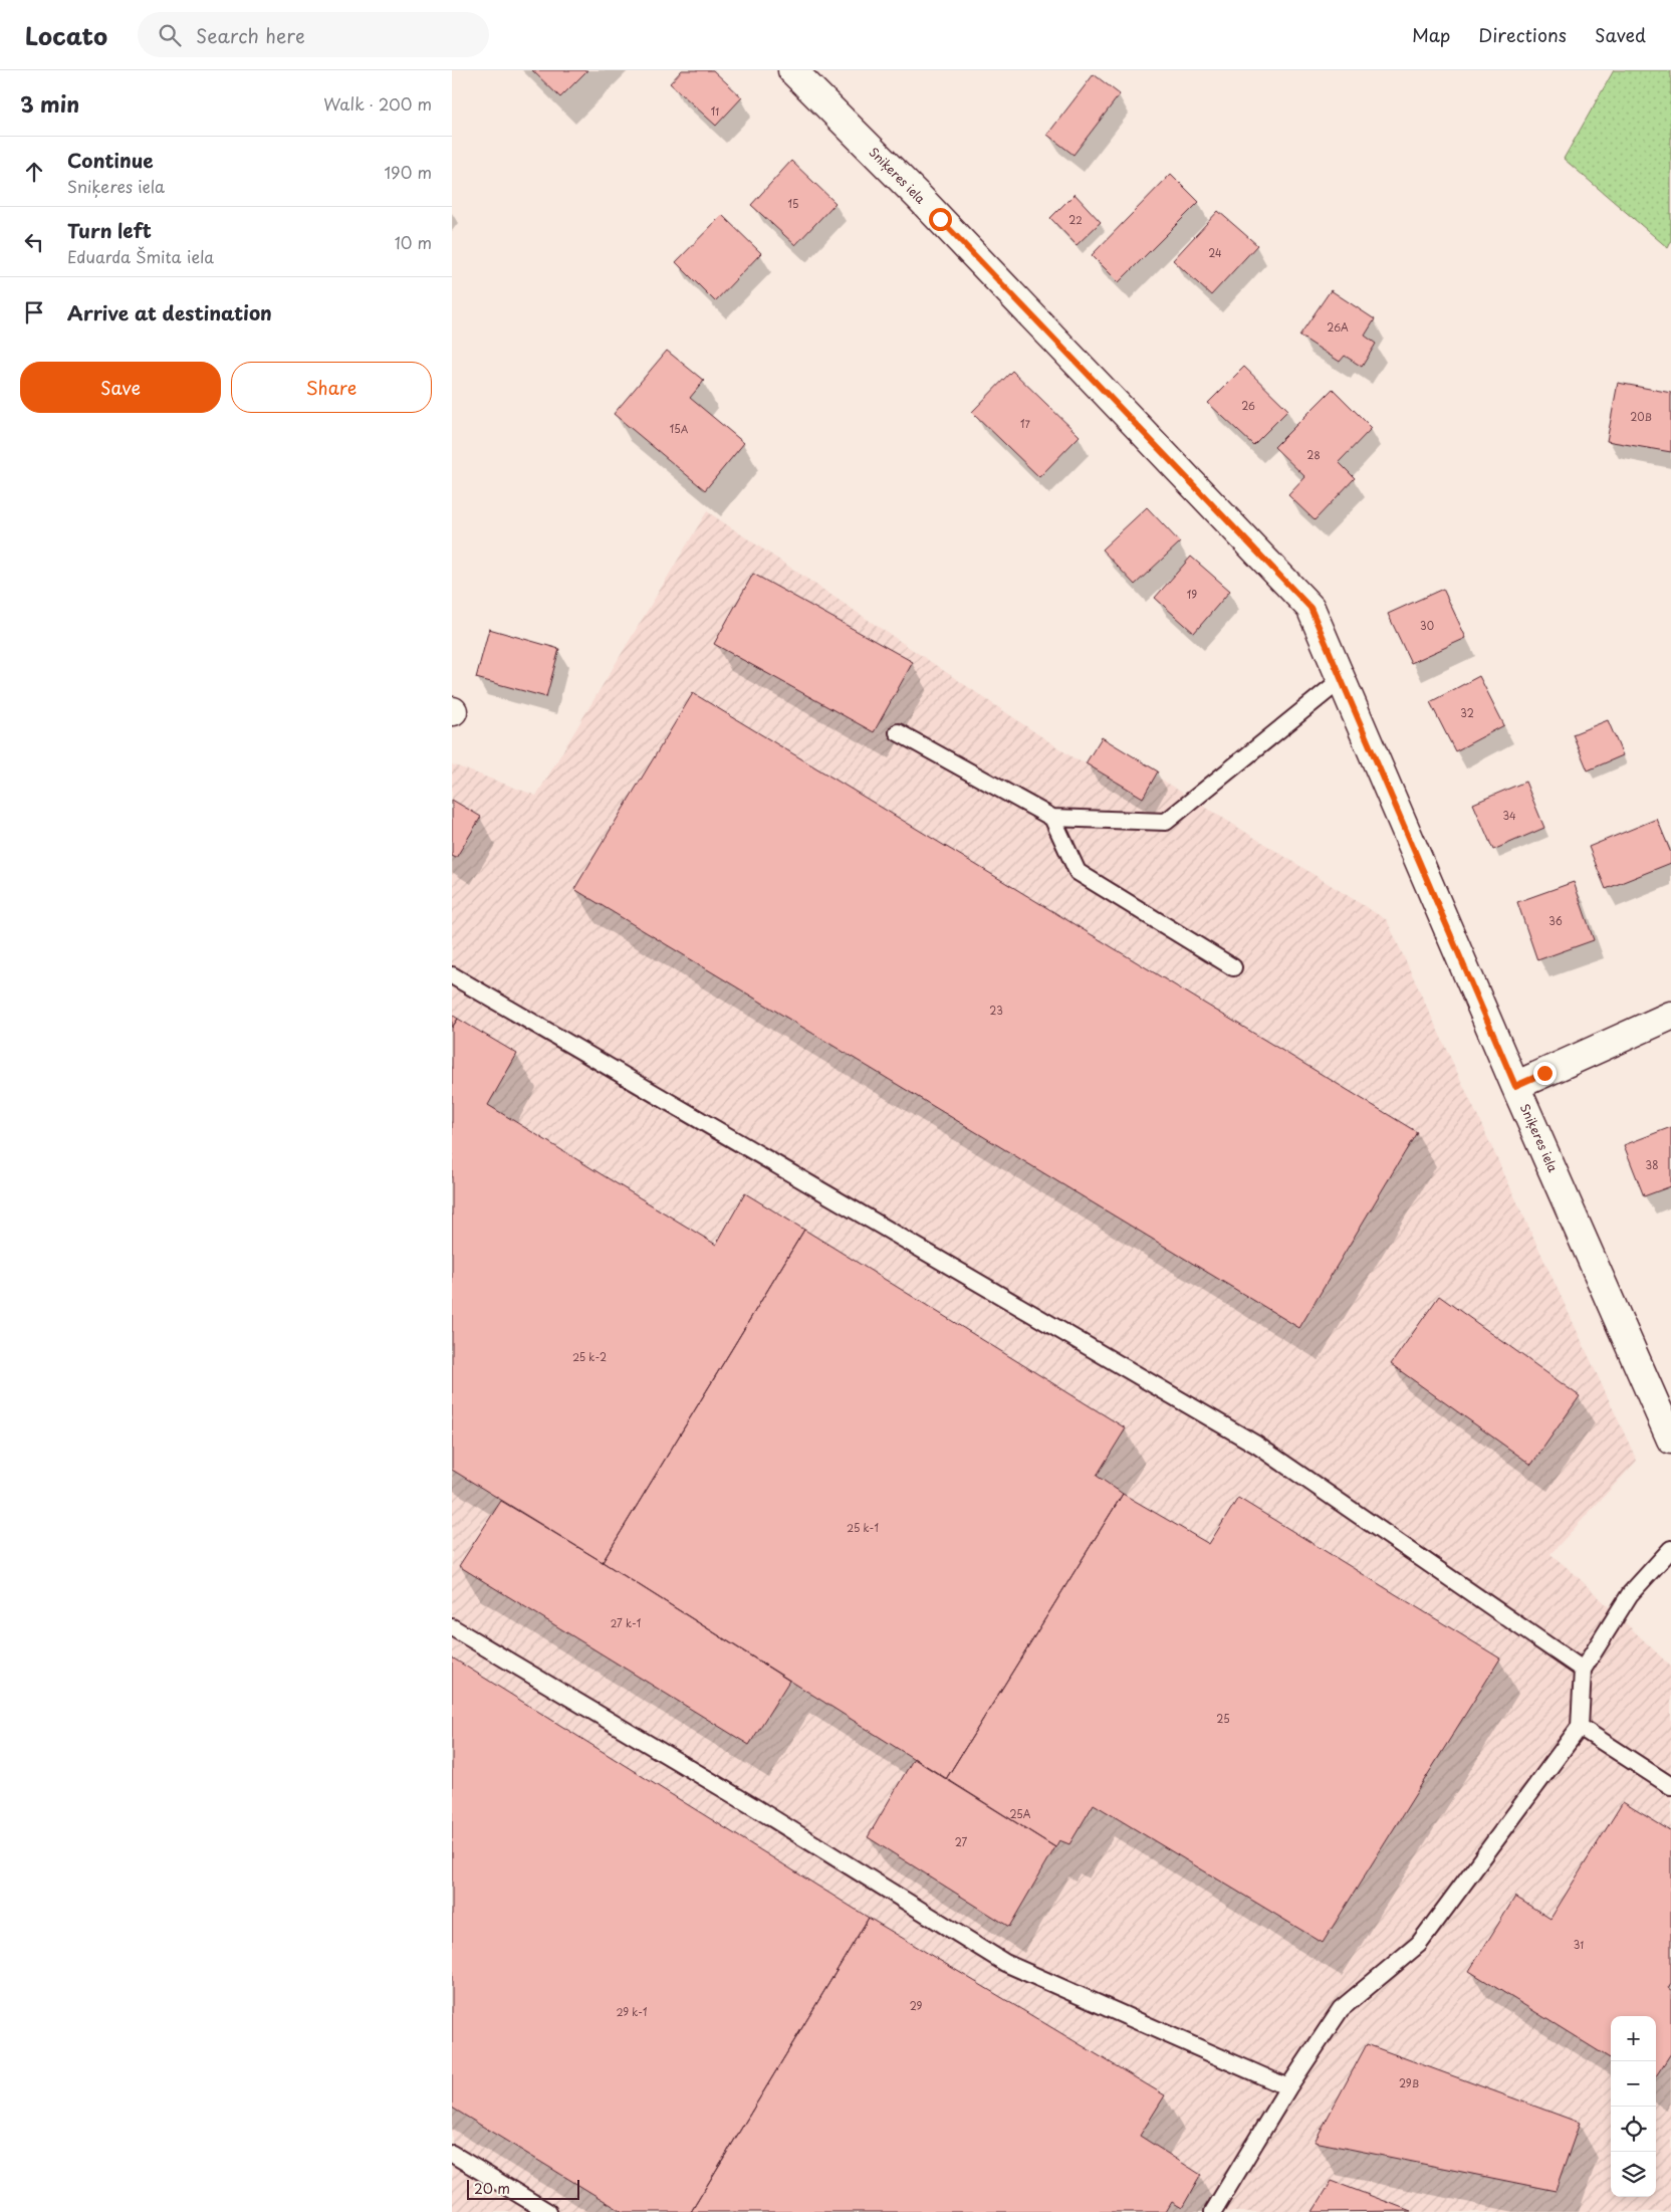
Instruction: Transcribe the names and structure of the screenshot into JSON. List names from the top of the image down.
{
  "streets": {
    "street": ["Sniķeres iela"]
  },
  "house_numbers": [
    "11",
    "15",
    "22",
    "24",
    "26A",
    "26",
    "20B",
    "17",
    "15A",
    "28",
    "19",
    "30",
    "32",
    "34",
    "36",
    "23",
    "38",
    "25 k-2",
    "25 k-1",
    "27 k-1",
    "25",
    "25A",
    "27",
    "31",
    "29",
    "29 k-1",
    "29B"
  ],
  "scale_bar": "20 m",
  "page": {
    "header": "Locato",
    "search": "Search here",
    "nav": ["Map", "Directions", "Saved"],
    "heading": ["3 min", "Walk · 200 m"],
    "list": [
      ["Continue", "Sniķeres iela", "190 m"],
      ["Turn left", "Eduarda Šmita iela", "10 m"],
      "Arrive at destination"
    ],
    "buttons": ["Save", "Share"],
    "map_buttons": ["+", "−"],
    "scale": "20 m"
  }
}
